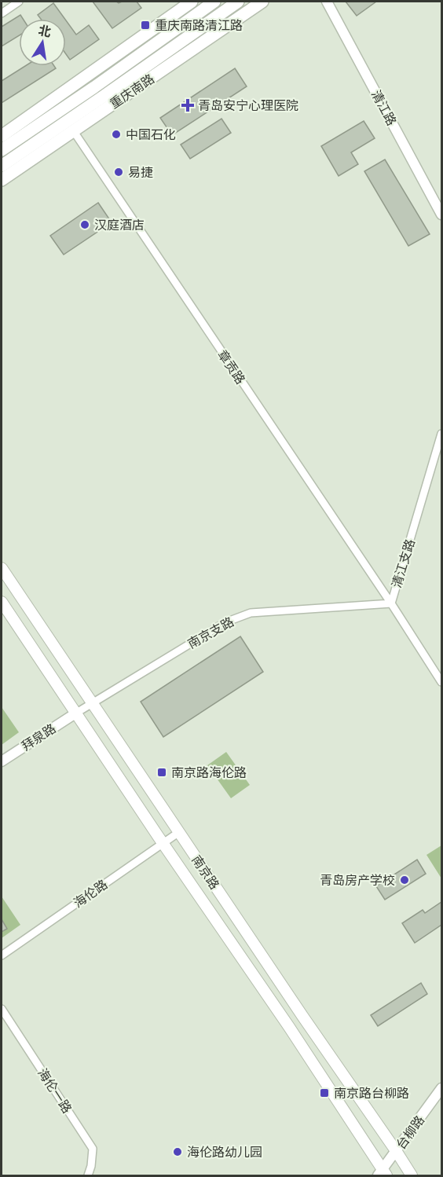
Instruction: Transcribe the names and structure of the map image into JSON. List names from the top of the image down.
{
  "streets": {
    "main road": ["重庆南路", "南京路"],
    "street": [
      "清江路",
      "章贡路",
      "清江支路",
      "南京支路",
      "拜泉路",
      "海伦路",
      "海伦一路",
      "台柳路"
    ]
  },
  "crossings": [
    ["重庆南路", "章贡路"],
    ["章贡路", "清江支路"],
    ["章贡路", "南京支路"],
    ["清江支路", "南京支路"],
    ["南京支路", "拜泉路"],
    ["南京支路", "南京路"],
    ["拜泉路", "南京路"],
    ["南京路", "海伦路"],
    ["南京路", "台柳路"]
  ],
  "places": {
    "transit": ["重庆南路清江路", "南京路海伦路", "南京路台柳路"],
    "health": ["青岛安宁心理医院"],
    "other": [
      "中国石化",
      "易捷",
      "汉庭酒店",
      "青岛房产学校",
      "海伦路幼儿园"
    ]
  },
  "north": "top"
}
